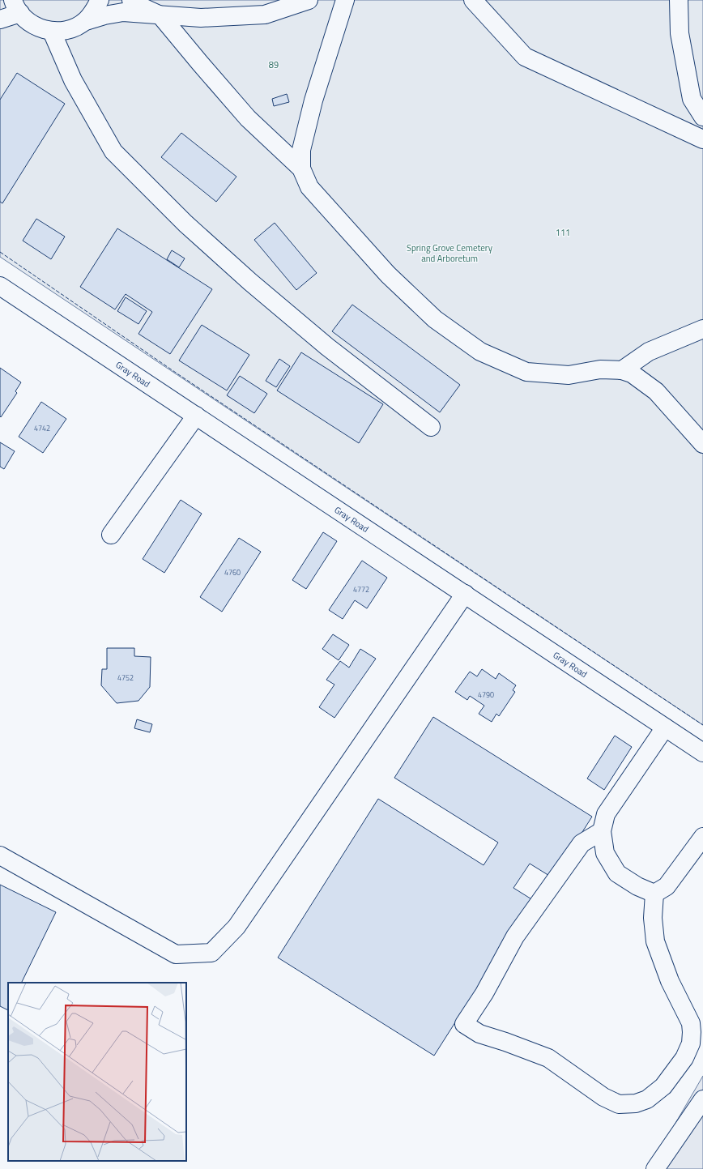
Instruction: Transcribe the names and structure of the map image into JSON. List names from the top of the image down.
{
  "streets": {
    "street": ["Gray Road"]
  },
  "parks": ["89", "111", "Spring Grove Cemetery and Arboretum"],
  "house_numbers": [
    "4742",
    "4760",
    "4772",
    "4752",
    "4790"
  ]
}
